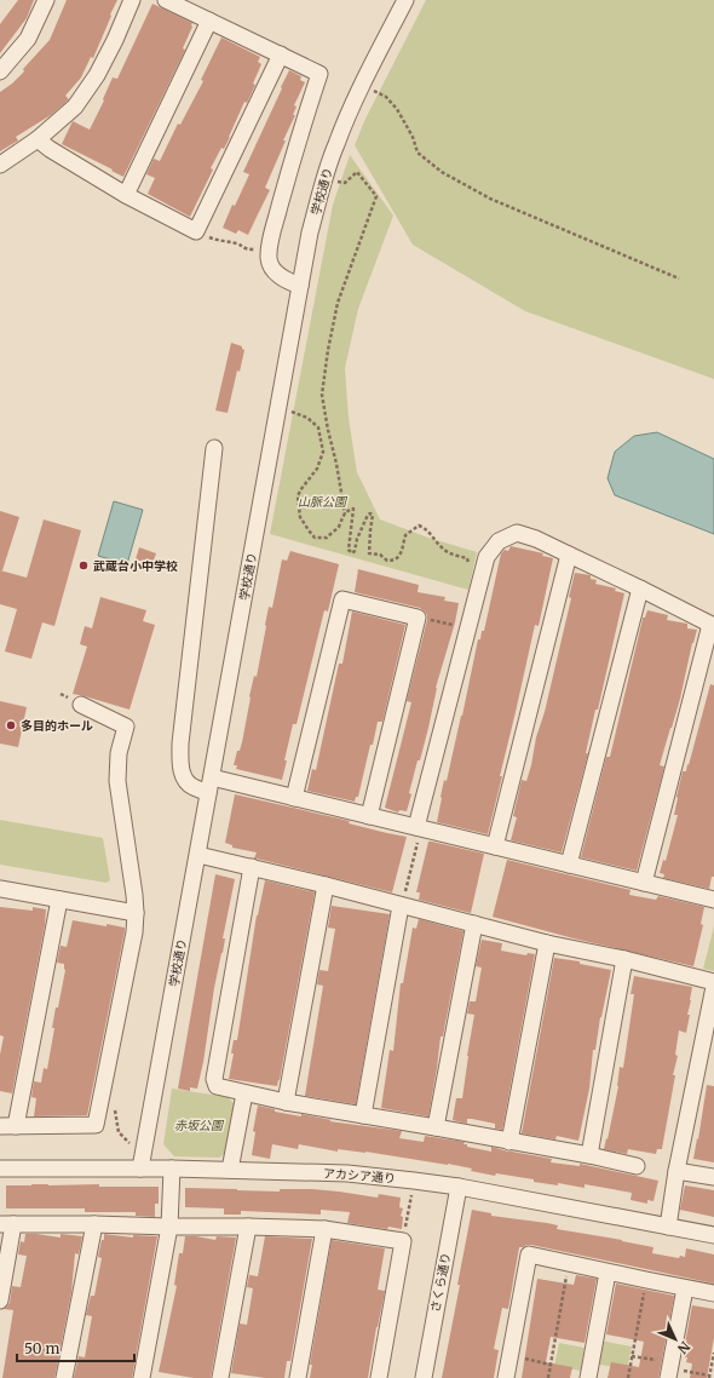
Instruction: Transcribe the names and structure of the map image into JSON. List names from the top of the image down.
{
  "streets": {
    "street": ["学校通り", "アカシア通り", "さくら通り"]
  },
  "crossings": [
    ["学校通り", "アカシア通り"],
    ["アカシア通り", "さくら通り"]
  ],
  "parks": ["山脈公園", "赤坂公園"],
  "places": ["武蔵台小中学校", "多目的ホール"],
  "scale_bar": "50 m",
  "north": "bottom right"
}
